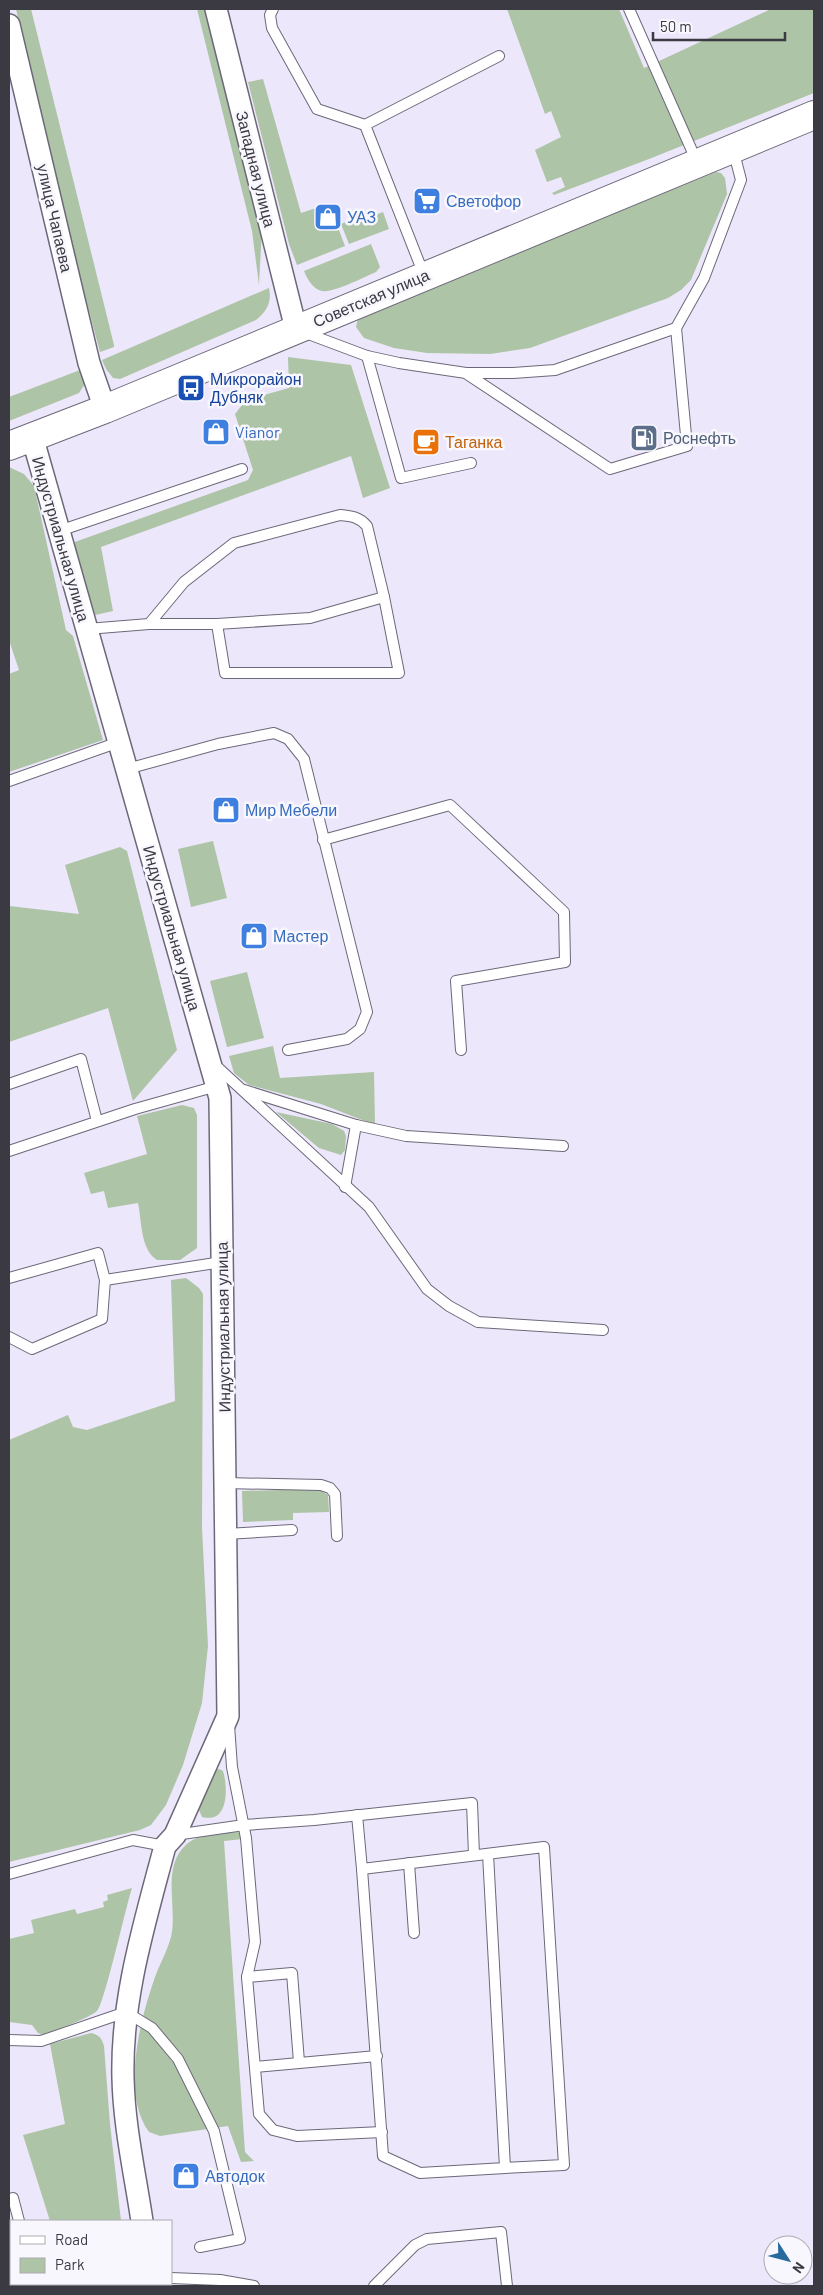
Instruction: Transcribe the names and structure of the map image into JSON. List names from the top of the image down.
{
  "streets": {
    "main road": ["Советская улица"],
    "street": ["Западная улица", "улица Чапаева", "Индустриальная улица"]
  },
  "crossings": [
    ["Западная улица", "Советская улица"],
    ["улица Чапаева", "Советская улица"],
    ["Советская улица", "Индустриальная улица"]
  ],
  "places": {
    "supermarket": ["Светофор"],
    "shop": [
      "УАЗ",
      "Vianor",
      "Мир Мебели",
      "Мастер",
      "Автодок"
    ],
    "bus stop": ["Микрорайон Дубняк"],
    "fuel station": ["Роснефть"],
    "cafe": ["Таганка"]
  },
  "legend": ["Road", "Park"],
  "scale_bar": "50 m",
  "north": "bottom right"
}
